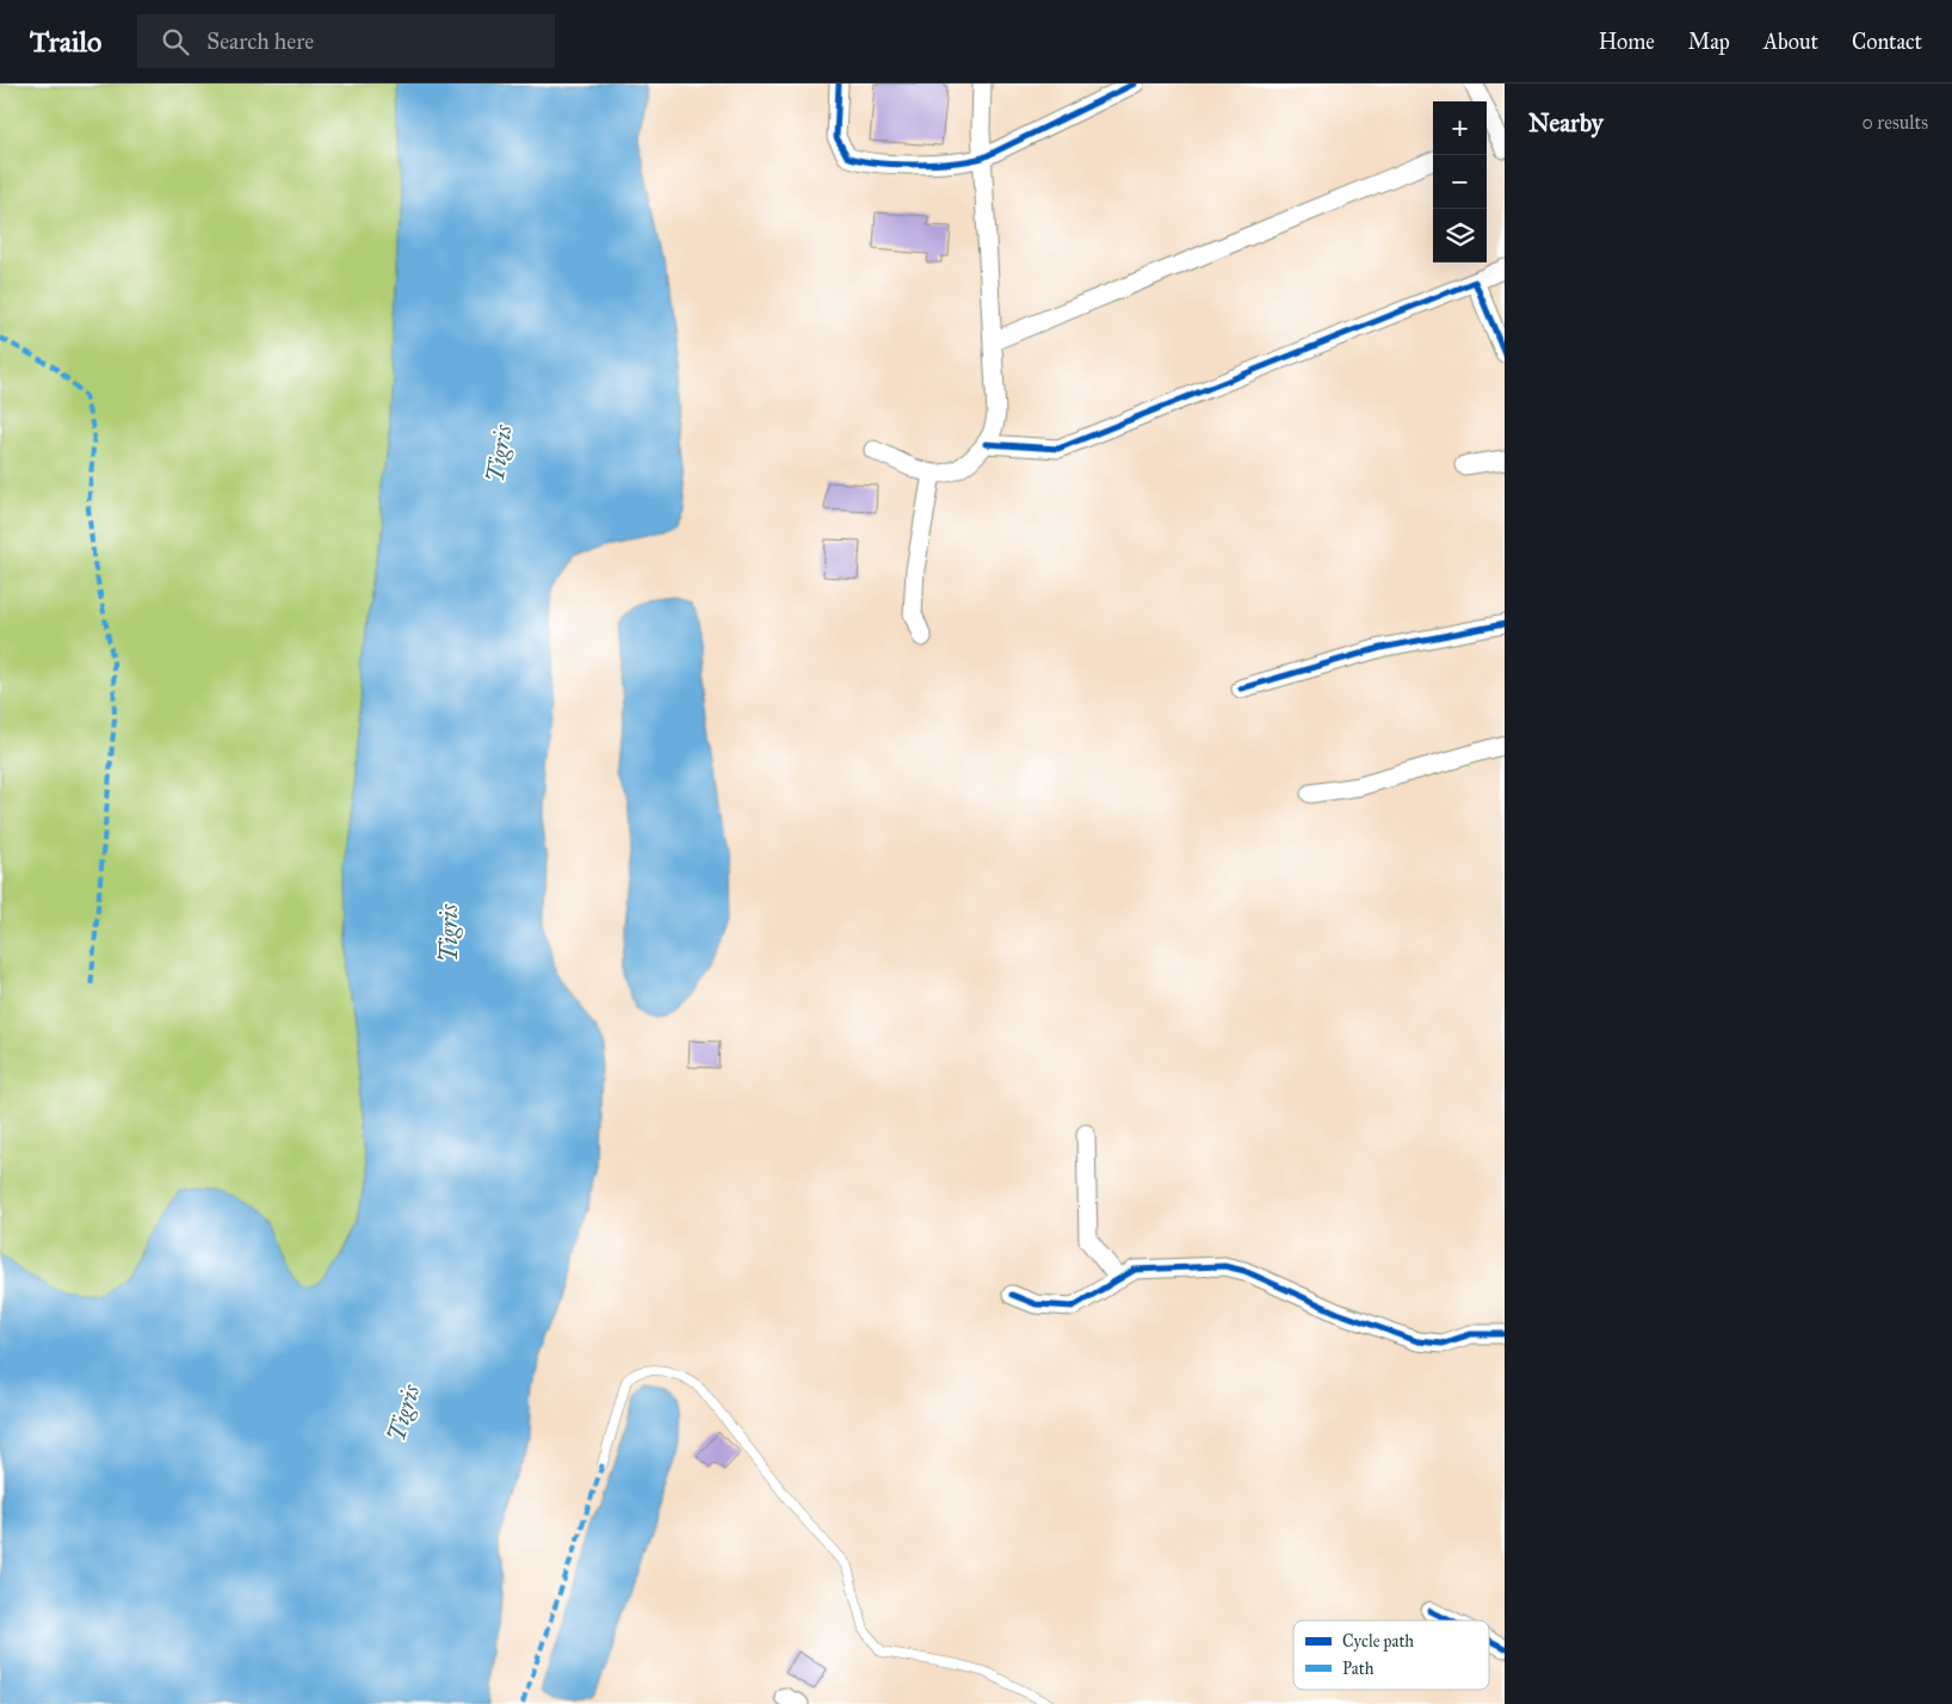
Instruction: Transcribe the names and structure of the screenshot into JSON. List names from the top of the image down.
{
  "water": ["Tigris"],
  "legend": ["Cycle path", "Path"],
  "page": {
    "header": "Trailo",
    "search": "Search here",
    "nav": [
      "Home",
      "Map",
      "About",
      "Contact"
    ],
    "heading": ["Nearby", "0 results"],
    "map_buttons": ["+", "−"]
  }
}
